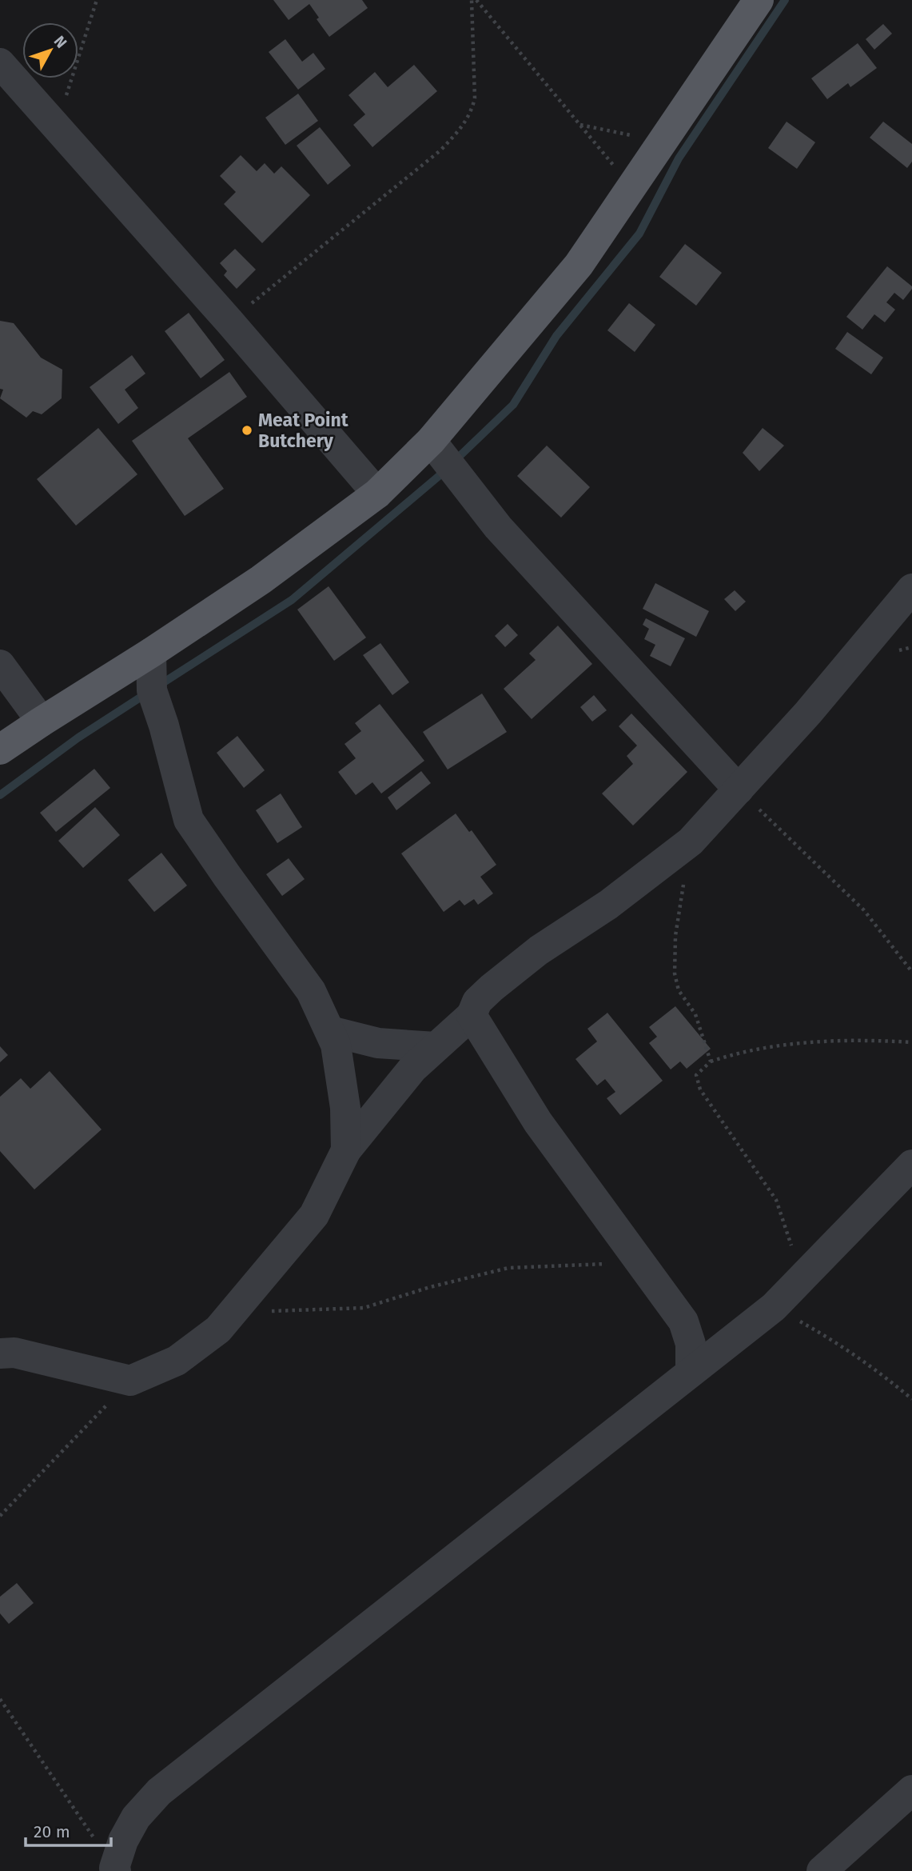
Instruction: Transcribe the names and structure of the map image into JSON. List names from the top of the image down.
{
  "places": ["Meat Point Butchery"],
  "scale_bar": "20 m",
  "north": "top right"
}
